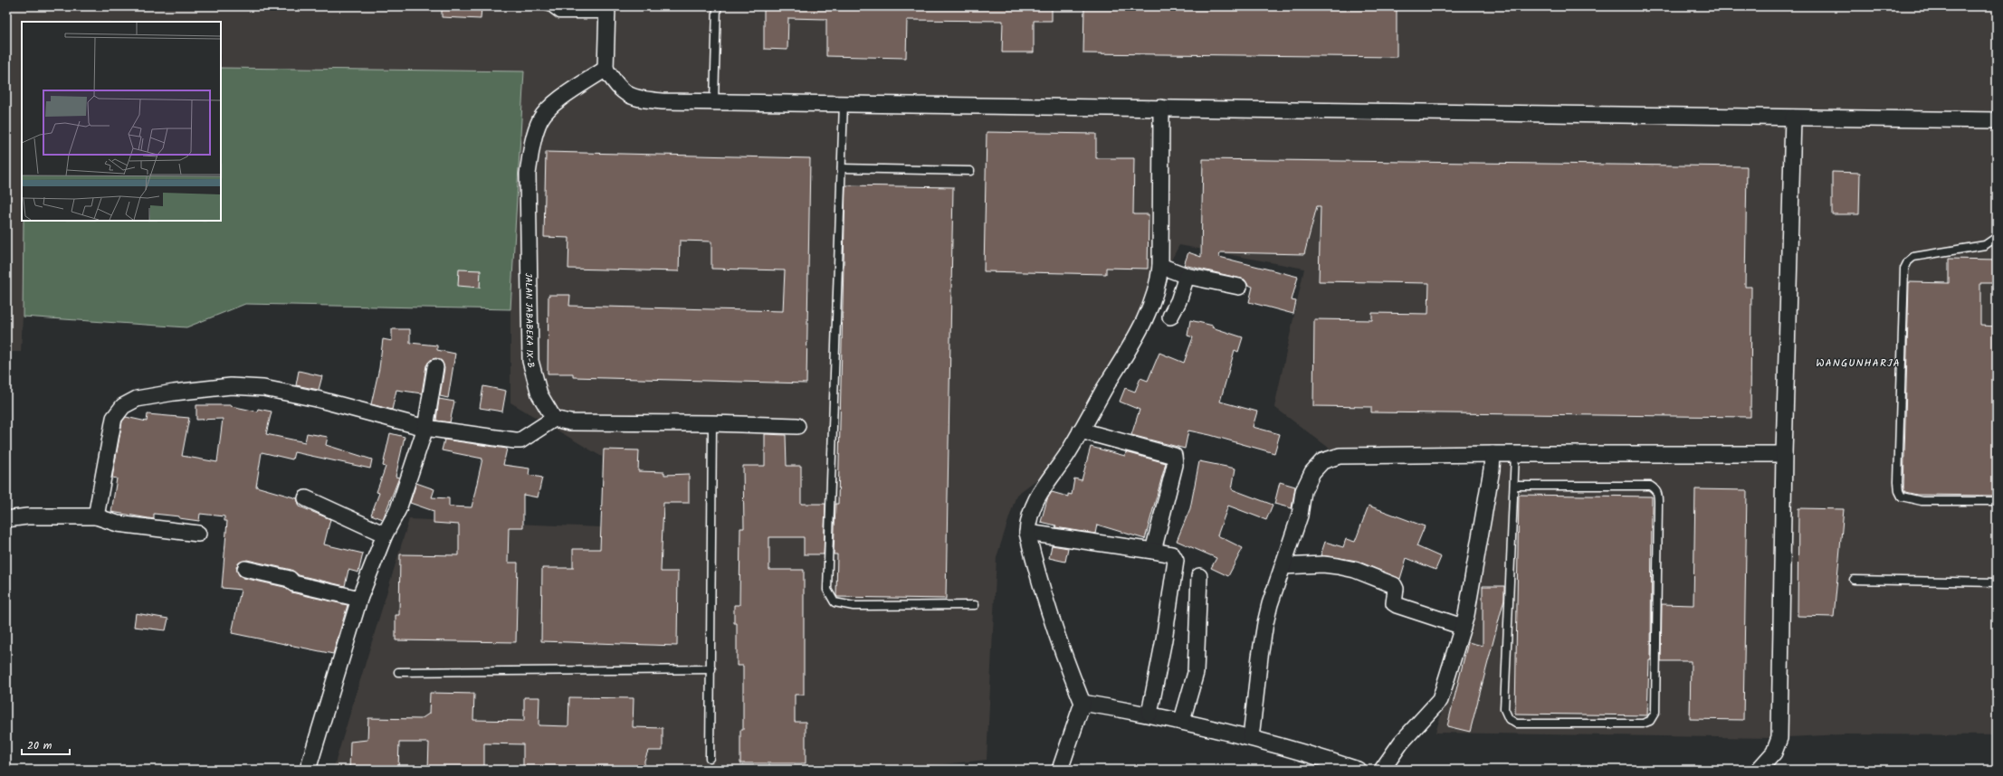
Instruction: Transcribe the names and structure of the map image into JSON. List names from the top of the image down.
{
  "streets": {
    "street": ["JALAN JABABEKA IX-B"]
  },
  "districts": ["WANGUNHARJA"],
  "scale_bar": "20 m"
}
